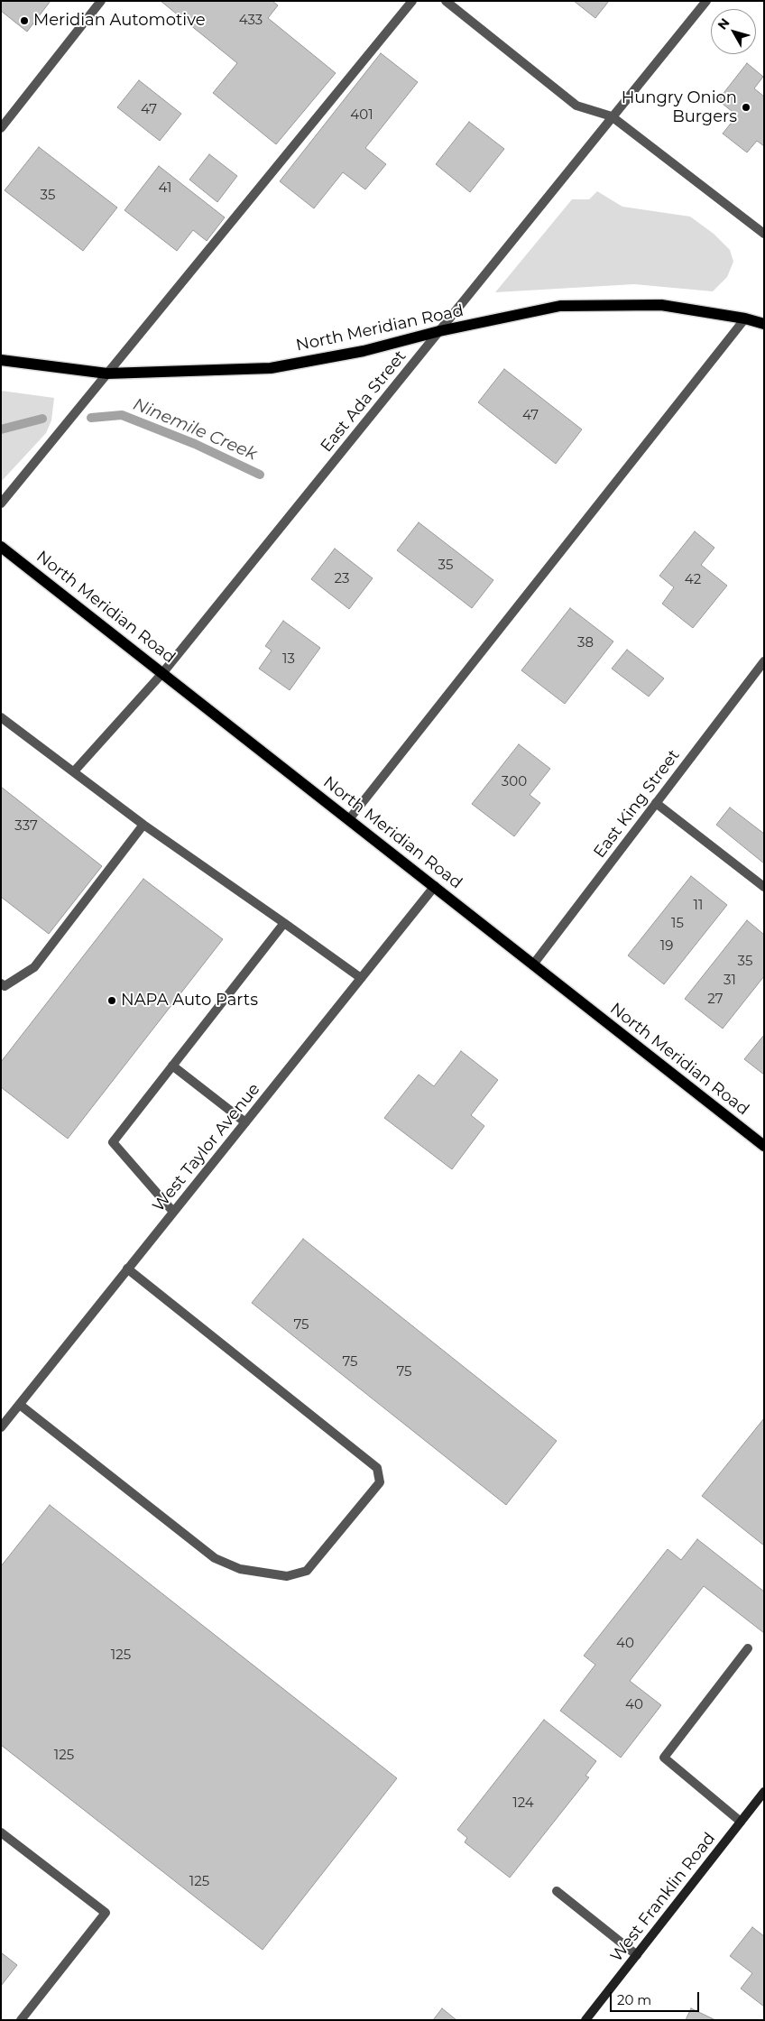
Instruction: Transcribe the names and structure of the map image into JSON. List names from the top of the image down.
{
  "streets": {
    "main road": ["North Meridian Road", "West Franklin Road"],
    "street": ["East Ada Street", "East King Street", "West Taylor Avenue"]
  },
  "crossings": [
    ["North Meridian Road", "East Ada Street"],
    ["North Meridian Road", "East King Street"],
    ["North Meridian Road", "West Taylor Avenue"]
  ],
  "water": ["Ninemile Creek"],
  "places": ["Meridian Automotive", "Hungry Onion Burgers", "NAPA Auto Parts"],
  "house_numbers": [
    "433",
    "47",
    "401",
    "41",
    "35",
    "47",
    "35",
    "23",
    "42",
    "38",
    "13",
    "300",
    "337",
    "11",
    "15",
    "19",
    "35",
    "31",
    "27",
    "75",
    "75",
    "75",
    "40",
    "125",
    "40",
    "125",
    "124",
    "125"
  ],
  "scale_bar": "20 m",
  "north": "top left"
}
